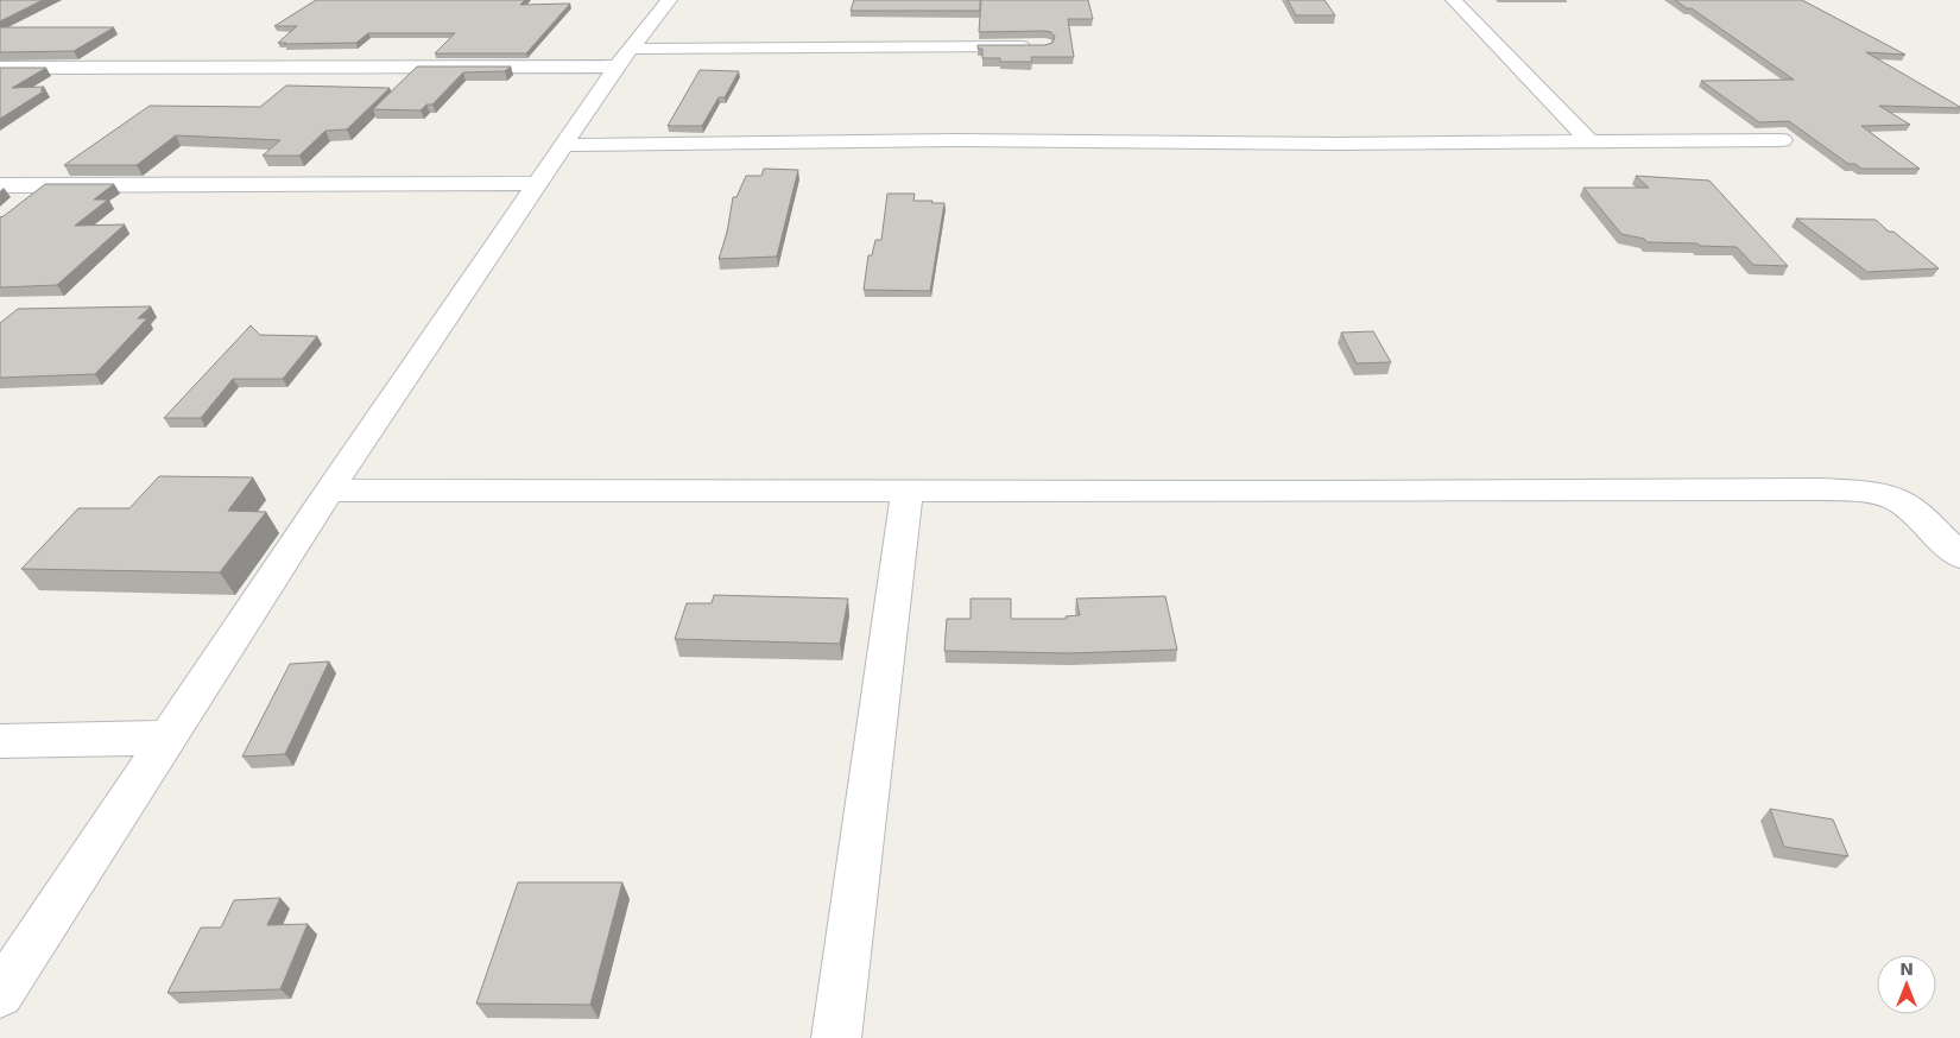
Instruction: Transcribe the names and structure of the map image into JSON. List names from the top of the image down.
{
  "north": "top"
}
